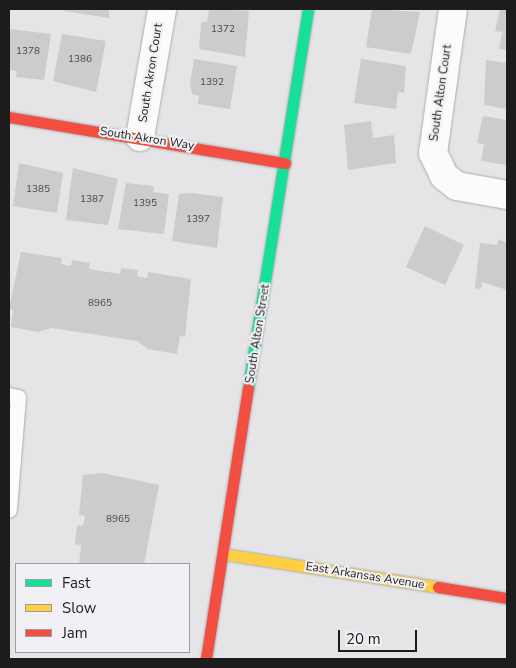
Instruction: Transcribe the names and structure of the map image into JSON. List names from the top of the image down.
{
  "streets": {
    "street": [
      "South Akron Court",
      "South Alton Court",
      "South Akron Way",
      "South Alton Street",
      "East Arkansas Avenue"
    ]
  },
  "crossings": [
    ["South Akron Court", "South Akron Way"],
    ["South Akron Way", "South Alton Street"],
    ["South Alton Street", "East Arkansas Avenue"]
  ],
  "house_numbers": [
    "1372",
    "1378",
    "1386",
    "1392",
    "1385",
    "1387",
    "1395",
    "1397",
    "8965",
    "8965"
  ],
  "legend": ["Fast", "Slow", "Jam"],
  "scale_bar": "20 m"
}
